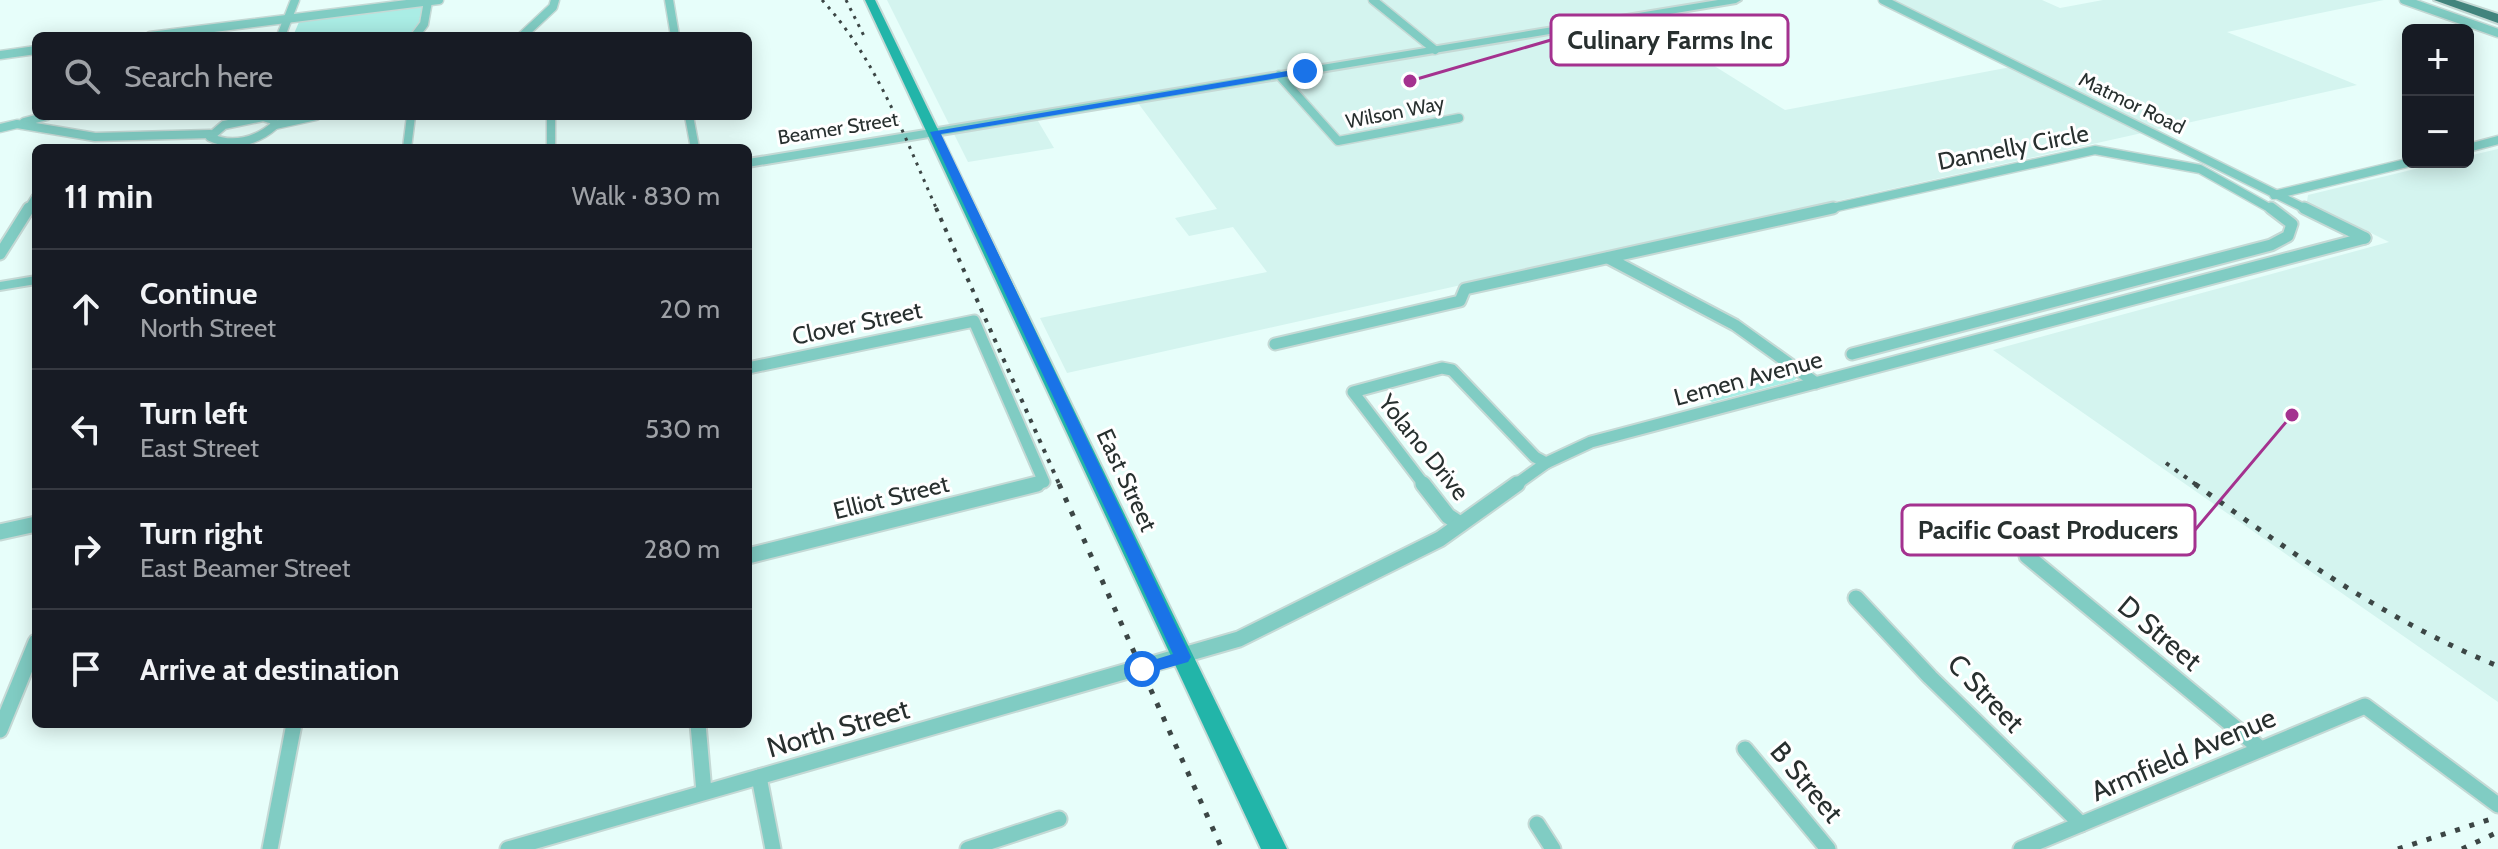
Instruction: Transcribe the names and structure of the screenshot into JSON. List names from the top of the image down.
{
  "streets": {
    "main road": ["East Street"],
    "street": [
      "Matmor Road",
      "Wilson Way",
      "Beamer Street",
      "Dannelly Circle",
      "Clover Street",
      "Lemen Avenue",
      "Yolano Drive",
      "Elliot Street",
      "D Street",
      "C Street",
      "North Street",
      "Armfield Avenue",
      "B Street"
    ]
  },
  "crossings": [
    ["Matmor Road", "Lemen Avenue"],
    ["Wilson Way", "Beamer Street"],
    ["Beamer Street", "East Street"],
    ["Clover Street", "Elliot Street"],
    ["Lemen Avenue", "Yolano Drive"],
    ["Lemen Avenue", "East Street"],
    ["Lemen Avenue", "North Street"],
    ["East Street", "North Street"],
    ["D Street", "Armfield Avenue"],
    ["C Street", "Armfield Avenue"]
  ],
  "places": ["Culinary Farms Inc", "Pacific Coast Producers"],
  "page": {
    "map_buttons": ["+", "−"],
    "search": "Search here",
    "heading": ["11 min", "Walk · 830 m"],
    "list": [
      ["Continue", "North Street", "20 m"],
      ["Turn left", "East Street", "530 m"],
      ["Turn right", "East Beamer Street", "280 m"],
      "Arrive at destination"
    ]
  }
}
